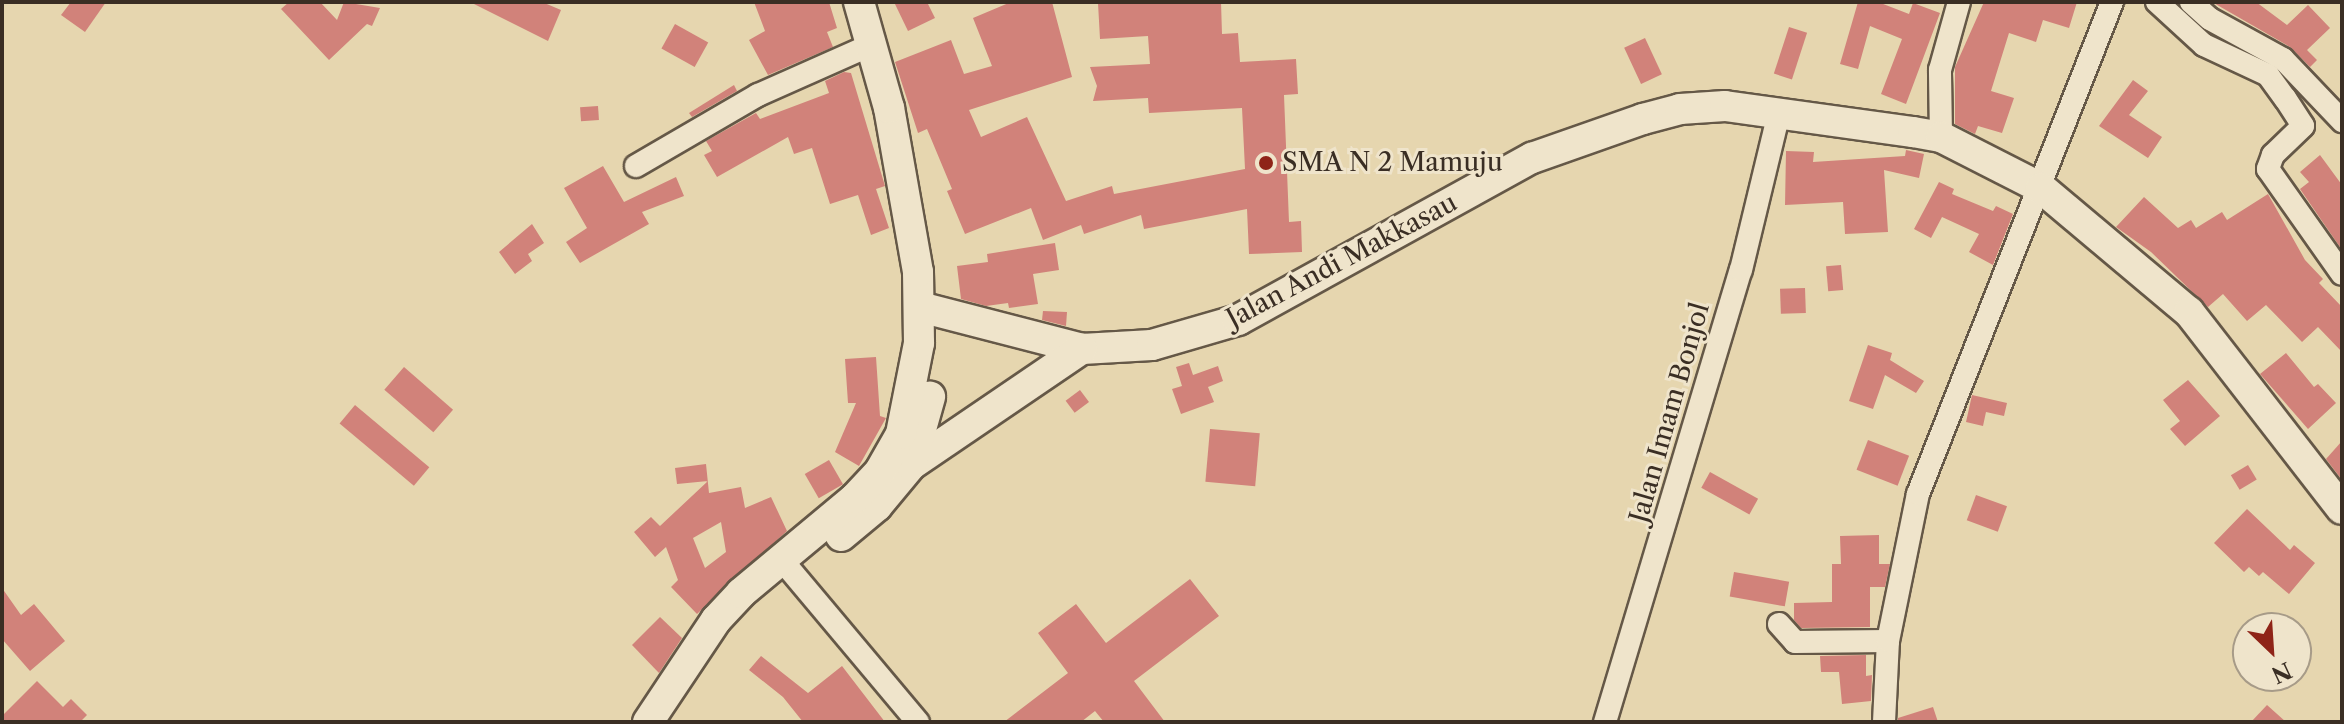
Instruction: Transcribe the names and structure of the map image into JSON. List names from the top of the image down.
{
  "streets": {
    "street": ["Jalan Andi Makkasau", "Jalan Imam Bonjol"]
  },
  "crossings": [
    ["Jalan Andi Makkasau", "Jalan Imam Bonjol"]
  ],
  "places": ["SMA N 2 Mamuju"],
  "north": "bottom right"
}
